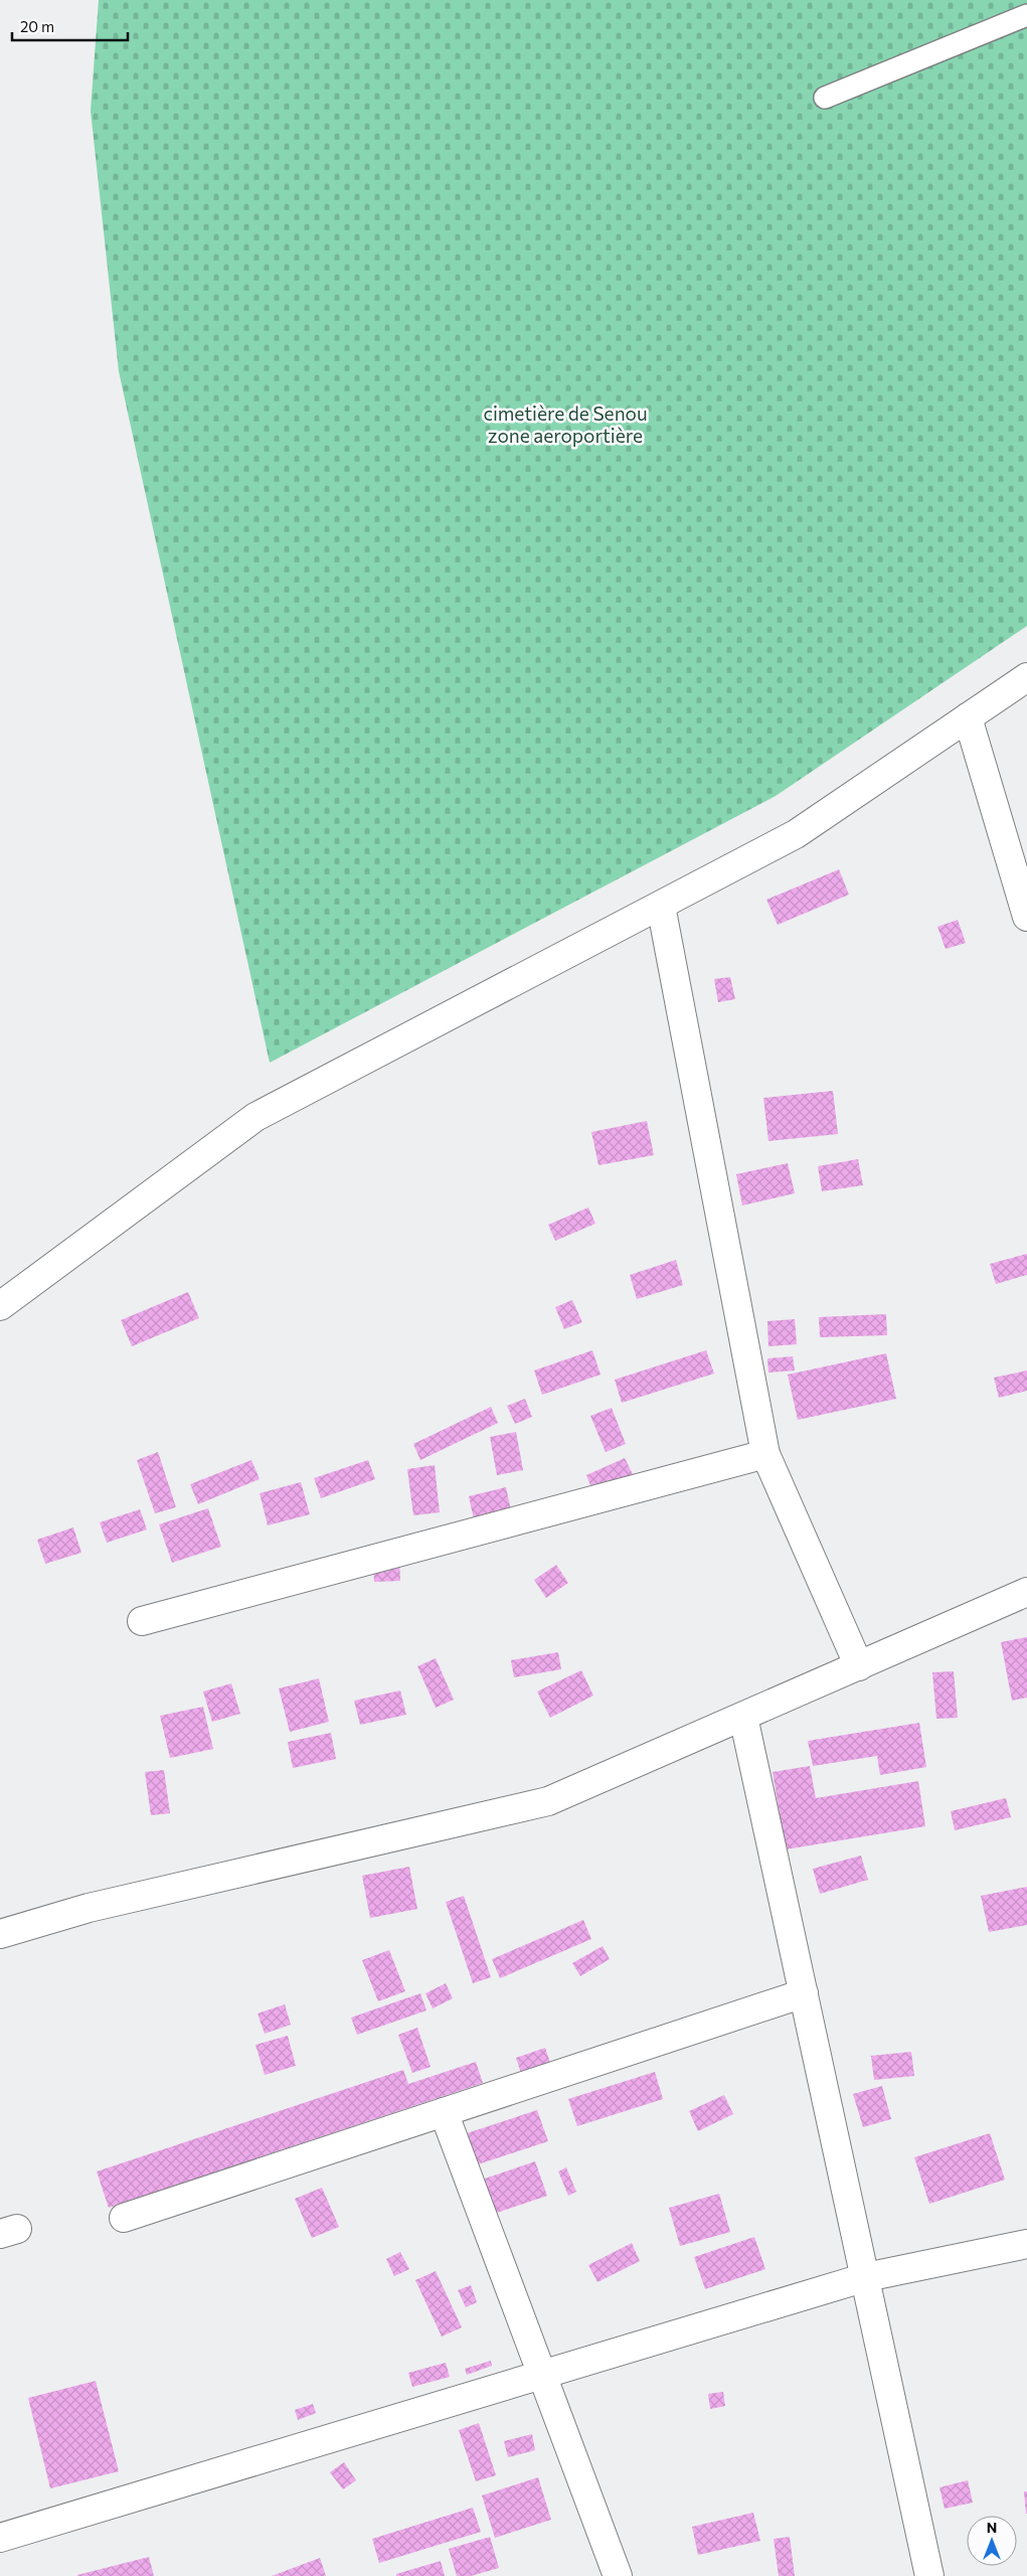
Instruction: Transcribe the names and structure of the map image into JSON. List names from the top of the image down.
{
  "parks": ["cimetière de Senou zone aeroportière"],
  "scale_bar": "20 m",
  "north": "top"
}
